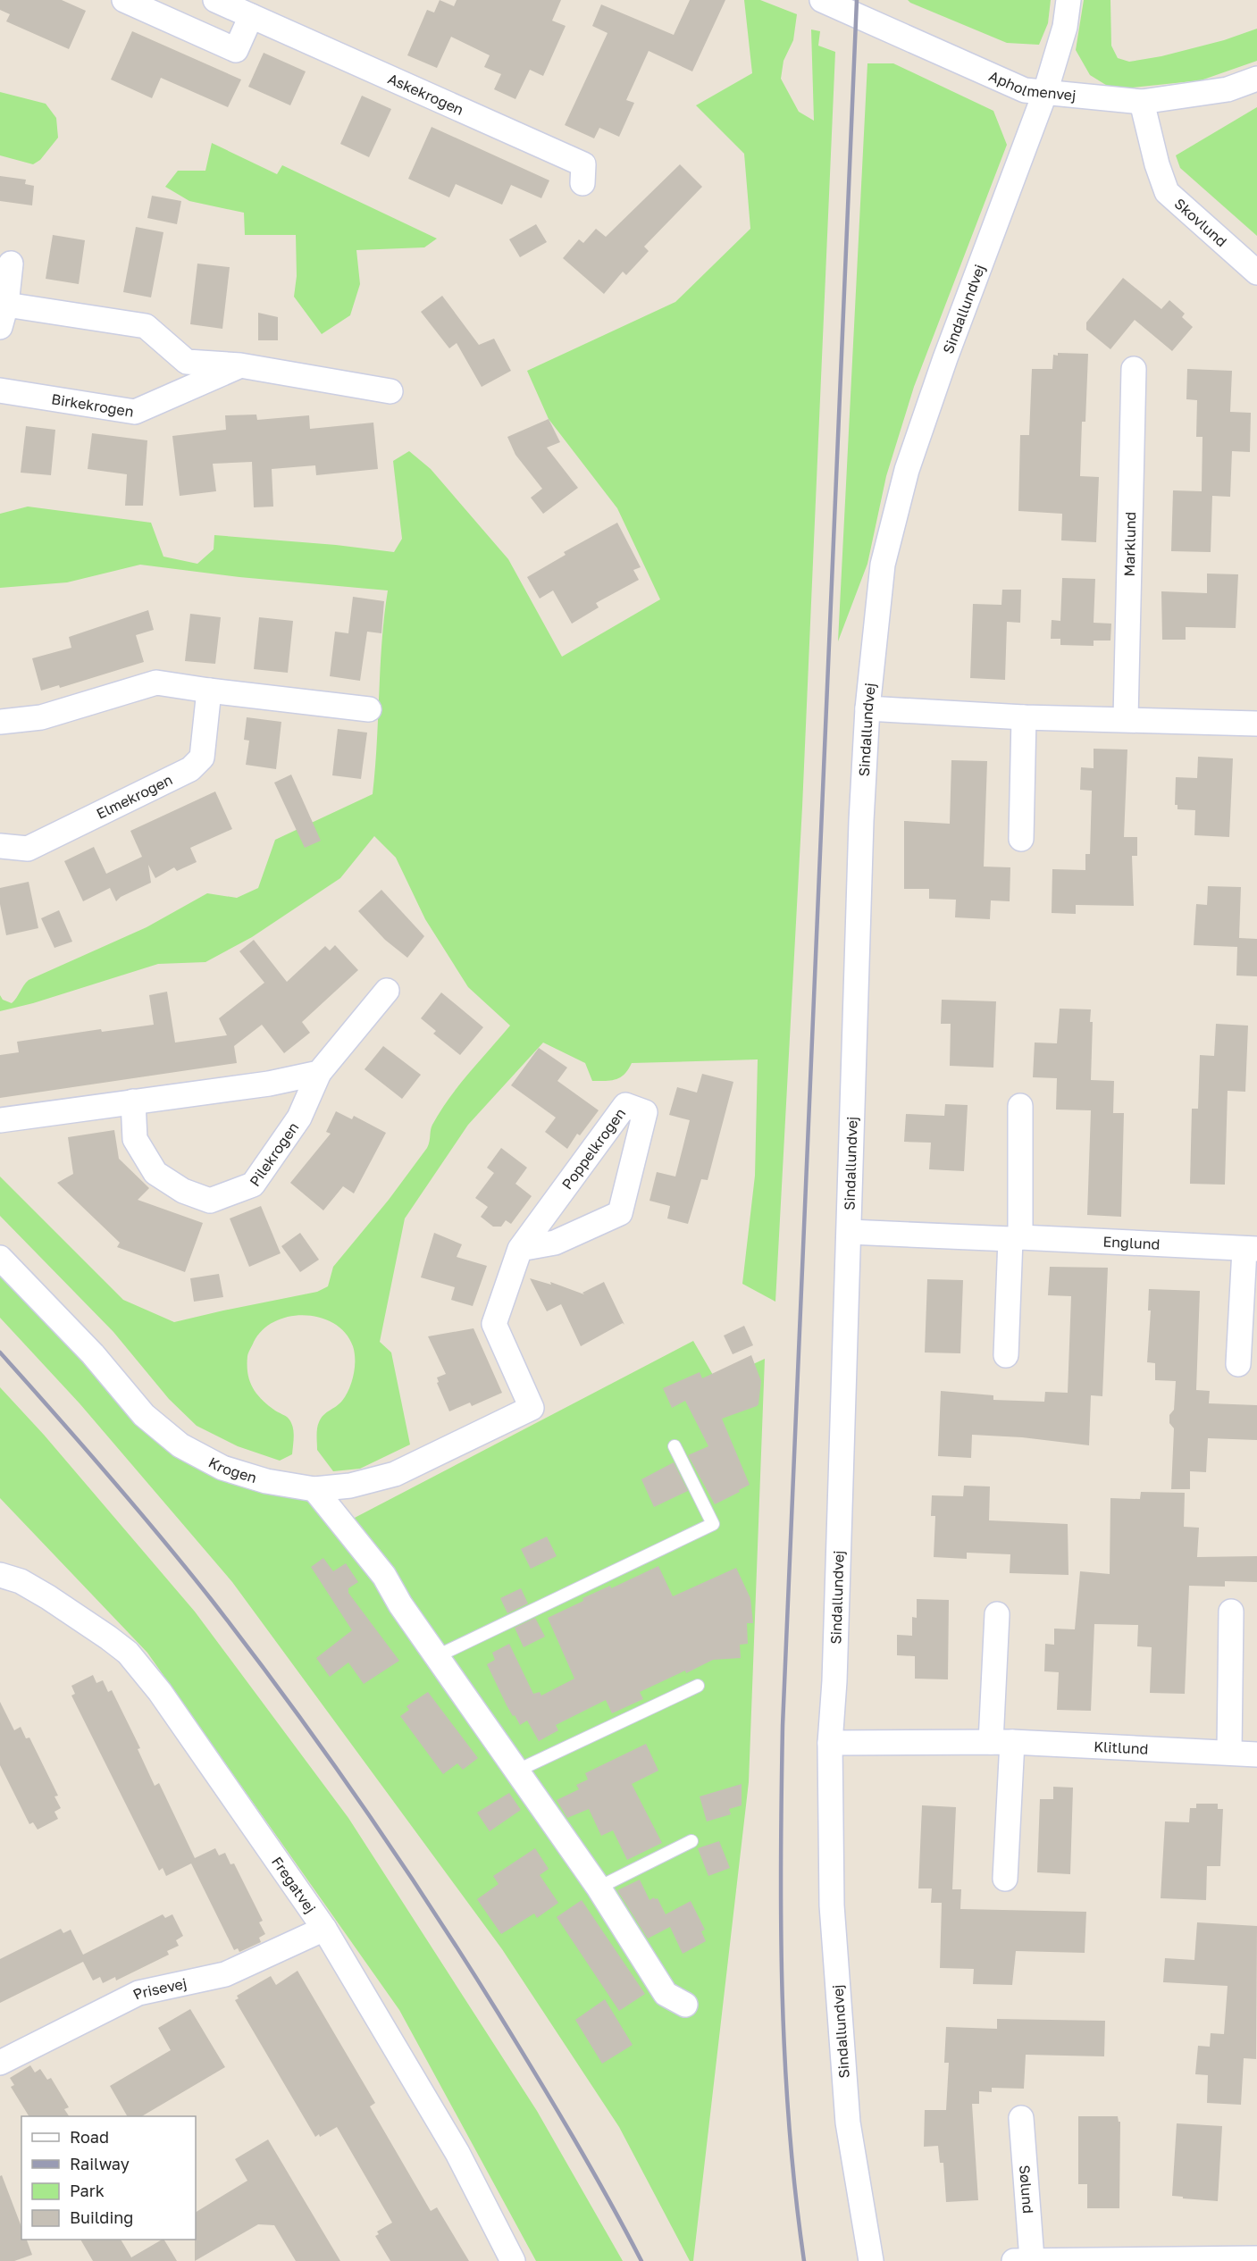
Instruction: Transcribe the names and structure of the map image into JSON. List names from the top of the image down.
{
  "streets": {
    "street": [
      "Apholmenvej",
      "Askekrogen",
      "Skovlund",
      "Sindallundvej",
      "Birkekrogen",
      "Marklund",
      "Elmekrogen",
      "Poppelkrogen",
      "Pilekrogen",
      "Englund",
      "Krogen",
      "Klitlund",
      "Fregatvej",
      "Prisevej",
      "Sølund"
    ]
  },
  "crossings": [
    ["Apholmenvej", "Skovlund"],
    ["Apholmenvej", "Sindallundvej"],
    ["Sindallundvej", "Englund"],
    ["Sindallundvej", "Klitlund"],
    ["Poppelkrogen", "Krogen"],
    ["Fregatvej", "Prisevej"]
  ],
  "legend": [
    "Road",
    "Railway",
    "Park",
    "Building"
  ]
}
